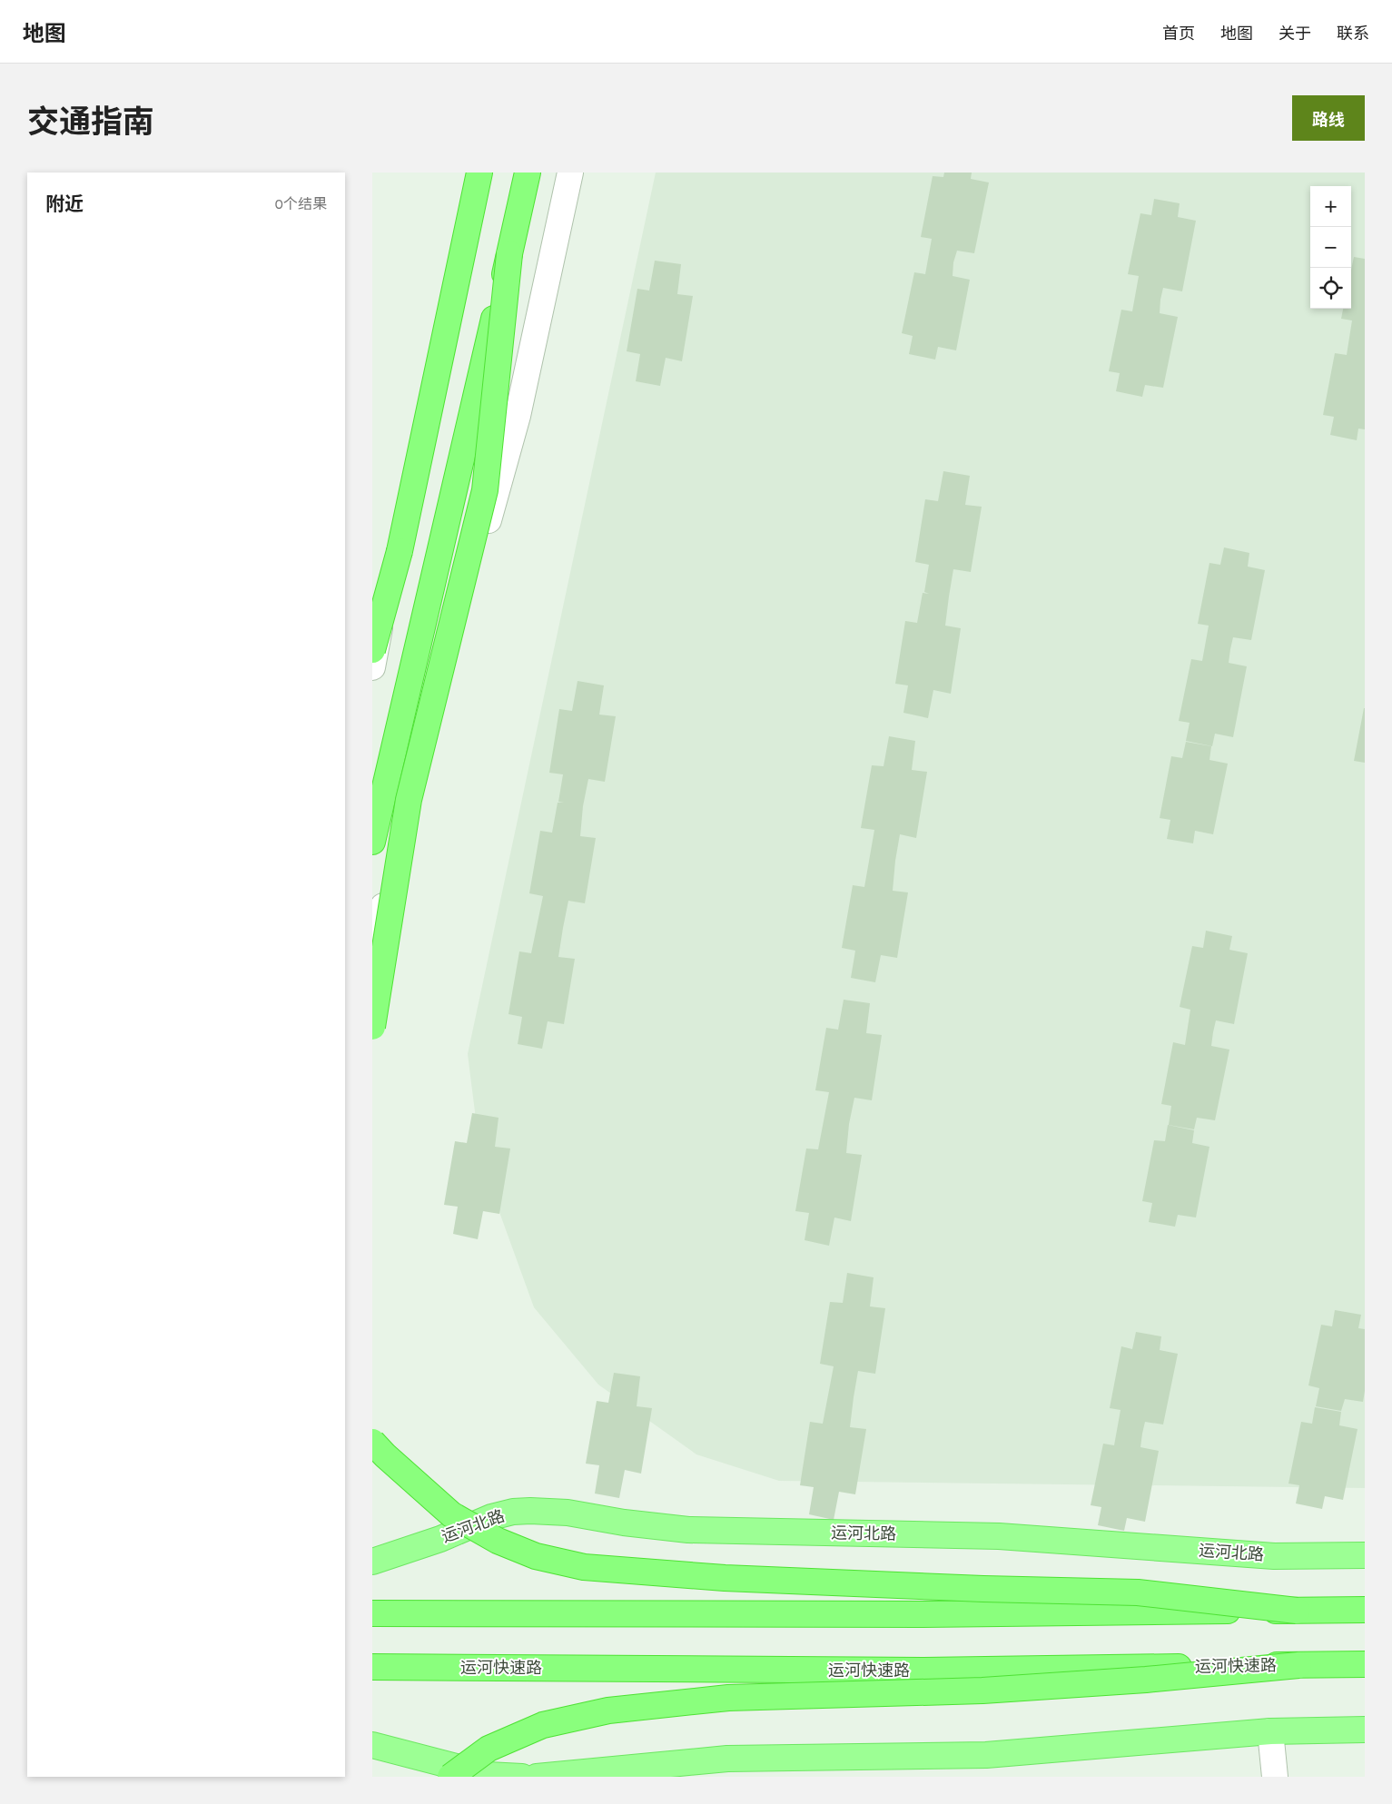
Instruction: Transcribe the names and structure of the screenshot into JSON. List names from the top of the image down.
{
  "streets": {
    "highway": ["运河快速路"],
    "main road": ["运河北路"]
  },
  "page": {
    "header": "地图",
    "nav": [
      "首页",
      "地图",
      "关于",
      "联系"
    ],
    "title": "交通指南",
    "buttons": "路线",
    "heading": ["附近", "0个结果"],
    "map_buttons": ["+", "−"]
  }
}
